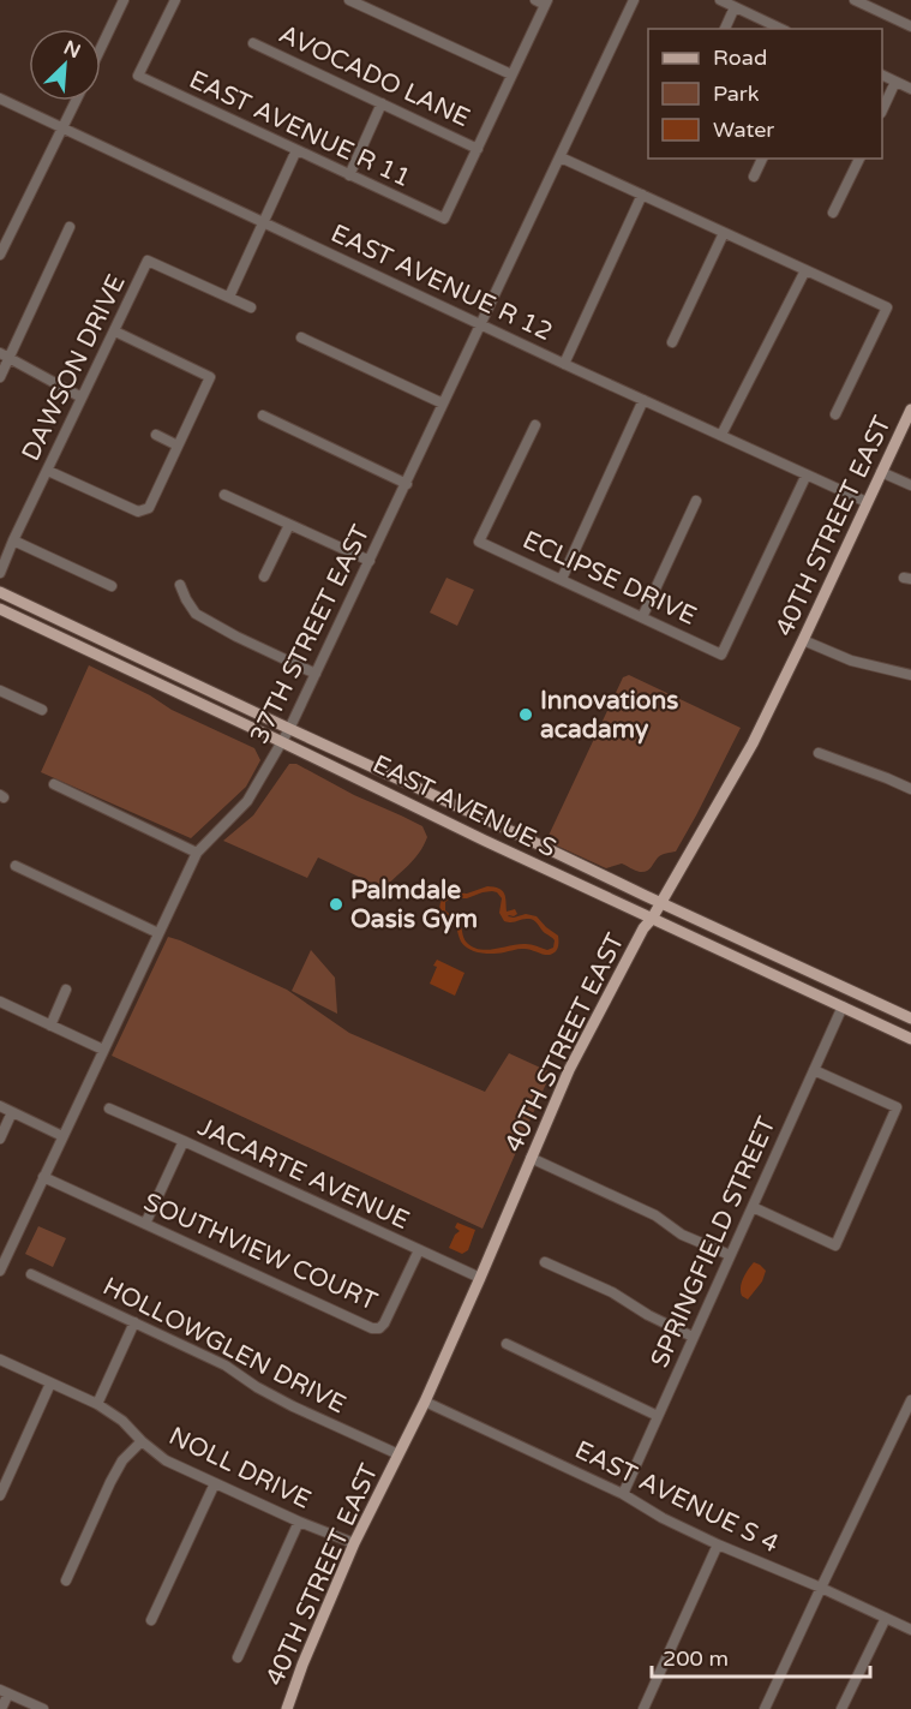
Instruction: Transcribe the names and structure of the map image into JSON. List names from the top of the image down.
{
  "streets": {
    "main road": ["40TH STREET EAST", "EAST AVENUE S"],
    "street": [
      "AVOCADO LANE",
      "EAST AVENUE R 11",
      "EAST AVENUE R 12",
      "DAWSON DRIVE",
      "ECLIPSE DRIVE",
      "37TH STREET EAST",
      "JACARTE AVENUE",
      "SPRINGFIELD STREET",
      "SOUTHVIEW COURT",
      "HOLLOWGLEN DRIVE",
      "NOLL DRIVE",
      "EAST AVENUE S 4"
    ]
  },
  "crossings": [
    ["AVOCADO LANE", "EAST AVENUE R 11"],
    ["EAST AVENUE R 12", "40TH STREET EAST"],
    ["EAST AVENUE R 12", "ECLIPSE DRIVE"],
    ["EAST AVENUE R 12", "37TH STREET EAST"],
    ["40TH STREET EAST", "EAST AVENUE S"],
    ["40TH STREET EAST", "JACARTE AVENUE"],
    ["40TH STREET EAST", "HOLLOWGLEN DRIVE"],
    ["40TH STREET EAST", "NOLL DRIVE"],
    ["40TH STREET EAST", "EAST AVENUE S 4"],
    ["37TH STREET EAST", "EAST AVENUE S"],
    ["37TH STREET EAST", "SOUTHVIEW COURT"],
    ["EAST AVENUE S", "SPRINGFIELD STREET"],
    ["JACARTE AVENUE", "SOUTHVIEW COURT"],
    ["SPRINGFIELD STREET", "EAST AVENUE S 4"]
  ],
  "places": ["Innovations acadamy", "Palmdale Oasis Gym"],
  "legend": ["Road", "Park", "Water"],
  "scale_bar": "200 m",
  "north": "top right"
}
